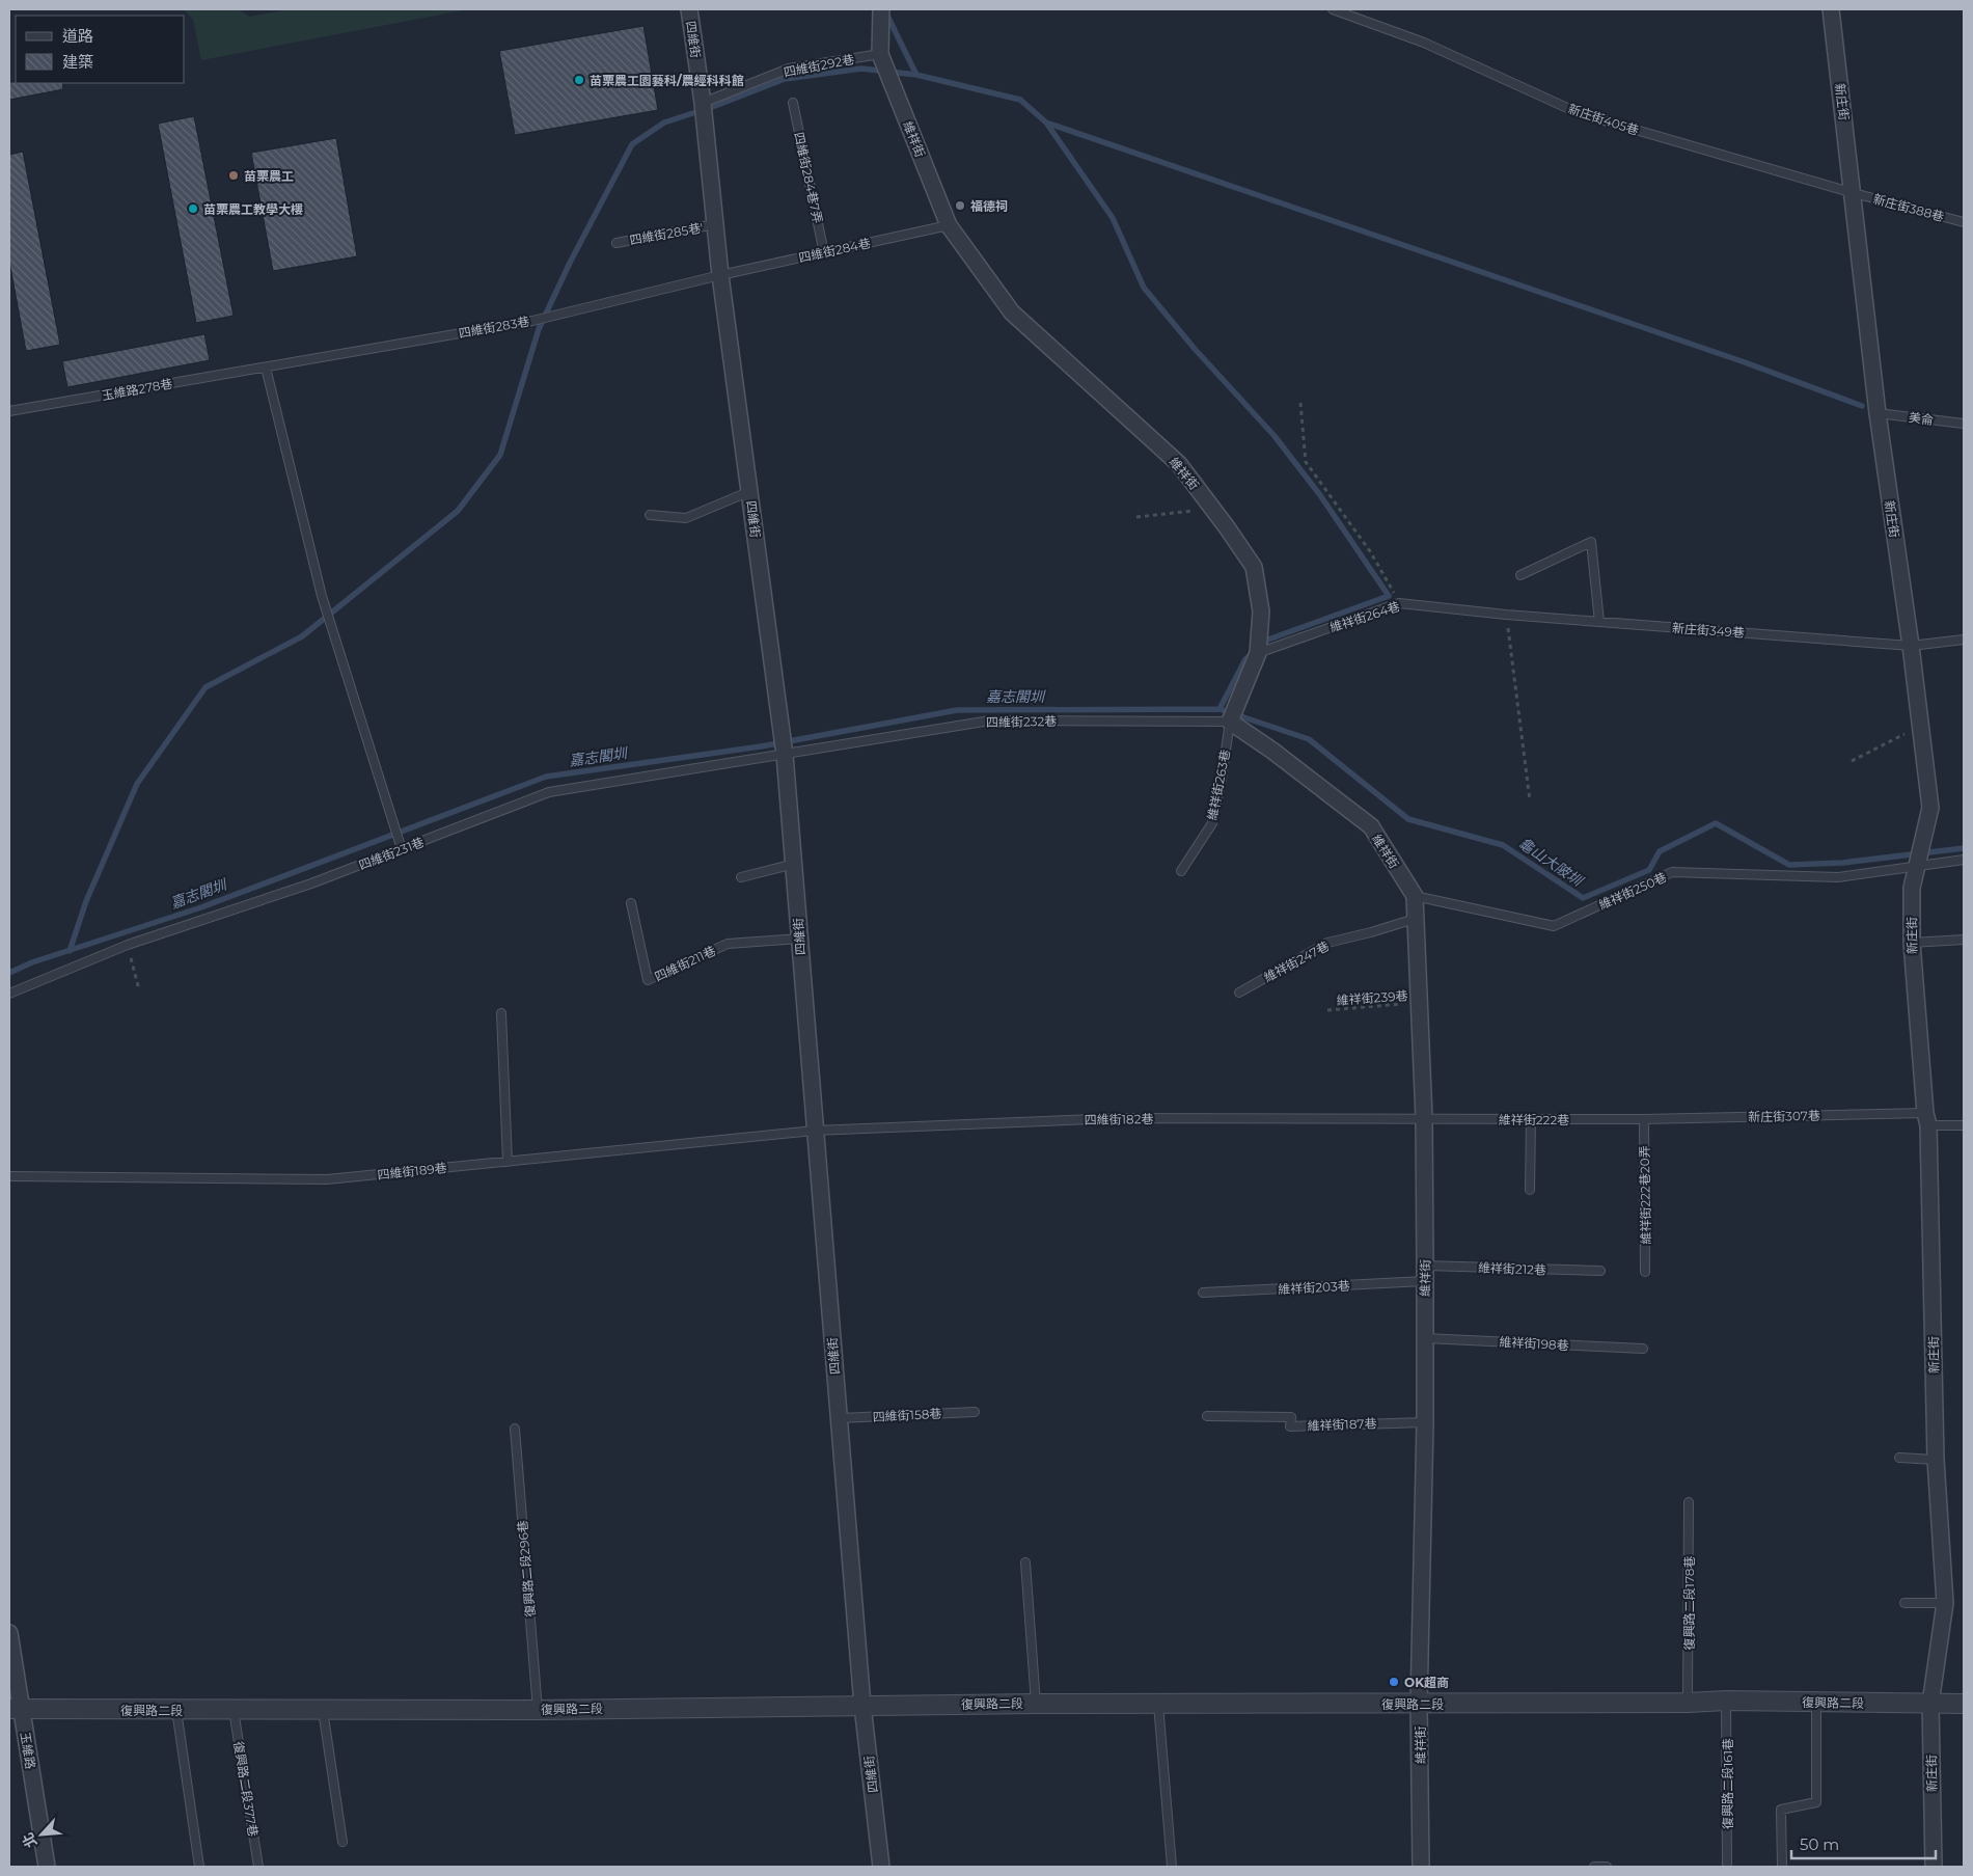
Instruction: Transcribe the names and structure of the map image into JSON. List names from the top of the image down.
{
  "streets": {
    "street": [
      "四維街",
      "新庄街",
      "維祥街",
      "復興路二段",
      "玉維路"
    ],
    "lane": [
      "四維街292巷",
      "新庄街405巷",
      "四維街284巷7弄",
      "新庄街388巷",
      "四維街285巷'",
      "四維街284巷",
      "四維街283巷",
      "玉維路278巷",
      "美侖",
      "維祥街264巷",
      "新庄街349巷",
      "四維街232巷",
      "維祥街263巷",
      "四維街231巷",
      "維祥街250巷",
      "維祥街247巷",
      "四維街211巷",
      "新庄街307巷",
      "四維街182巷",
      "維祥街222巷",
      "四維街189巷",
      "維祥街222巷20弄",
      "維祥街212巷",
      "維祥街203巷",
      "維祥街198巷",
      "四維街158巷",
      "維祥街187巷",
      "復興路二段296巷",
      "復興路二段178巷",
      "復興路二段161巷",
      "復興路二段377巷"
    ],
    "path": ["維祥街239巷"]
  },
  "crossings": [
    ["四維街", "四維街292巷"],
    ["四維街", "四維街285巷'"],
    ["四維街", "四維街284巷"],
    ["四維街", "四維街283巷"],
    ["四維街", "四維街232巷"],
    ["四維街", "四維街231巷"],
    ["四維街", "四維街211巷"],
    ["四維街", "四維街182巷"],
    ["四維街", "四維街189巷"],
    ["四維街", "四維街158巷"],
    ["四維街", "復興路二段"],
    ["四維街292巷", "維祥街"],
    ["新庄街", "新庄街405巷"],
    ["新庄街", "新庄街388巷"],
    ["新庄街", "美侖"],
    ["新庄街", "新庄街349巷"],
    ["新庄街", "維祥街250巷"],
    ["新庄街", "新庄街307巷"],
    ["新庄街", "復興路二段"],
    ["新庄街405巷", "新庄街388巷"],
    ["維祥街", "四維街284巷"],
    ["維祥街", "維祥街264巷"],
    ["維祥街", "四維街232巷"],
    ["維祥街", "維祥街263巷"],
    ["維祥街", "維祥街250巷"],
    ["維祥街", "維祥街247巷"],
    ["維祥街", "維祥街239巷"],
    ["維祥街", "四維街182巷"],
    ["維祥街", "維祥街222巷"],
    ["維祥街", "維祥街212巷"],
    ["維祥街", "維祥街203巷"],
    ["維祥街", "維祥街198巷"],
    ["維祥街", "維祥街187巷"],
    ["維祥街", "復興路二段"],
    ["四維街284巷7弄", "四維街284巷"],
    ["四維街284巷", "四維街283巷"],
    ["四維街283巷", "玉維路278巷"],
    ["維祥街264巷", "新庄街349巷"],
    ["四維街232巷", "維祥街263巷"],
    ["四維街232巷", "四維街231巷"],
    ["新庄街307巷", "維祥街222巷"],
    ["新庄街307巷", "維祥街222巷20弄"],
    ["四維街182巷", "維祥街222巷"],
    ["四維街182巷", "四維街189巷"],
    ["維祥街222巷", "維祥街222巷20弄"],
    ["復興路二段296巷", "復興路二段"],
    ["復興路二段178巷", "復興路二段"],
    ["復興路二段", "玉維路"],
    ["復興路二段", "復興路二段161巷"],
    ["復興路二段", "復興路二段377巷"]
  ],
  "water": ["嘉志閣圳", "龜山大陂圳"],
  "places": [
    "苗栗農工園藝科/農經科科館",
    "苗栗農工",
    "福德祠",
    "苗栗農工教學大樓",
    "OK超商"
  ],
  "legend": ["道路", "建築"],
  "scale_bar": "50 m",
  "north": "bottom left"
}
